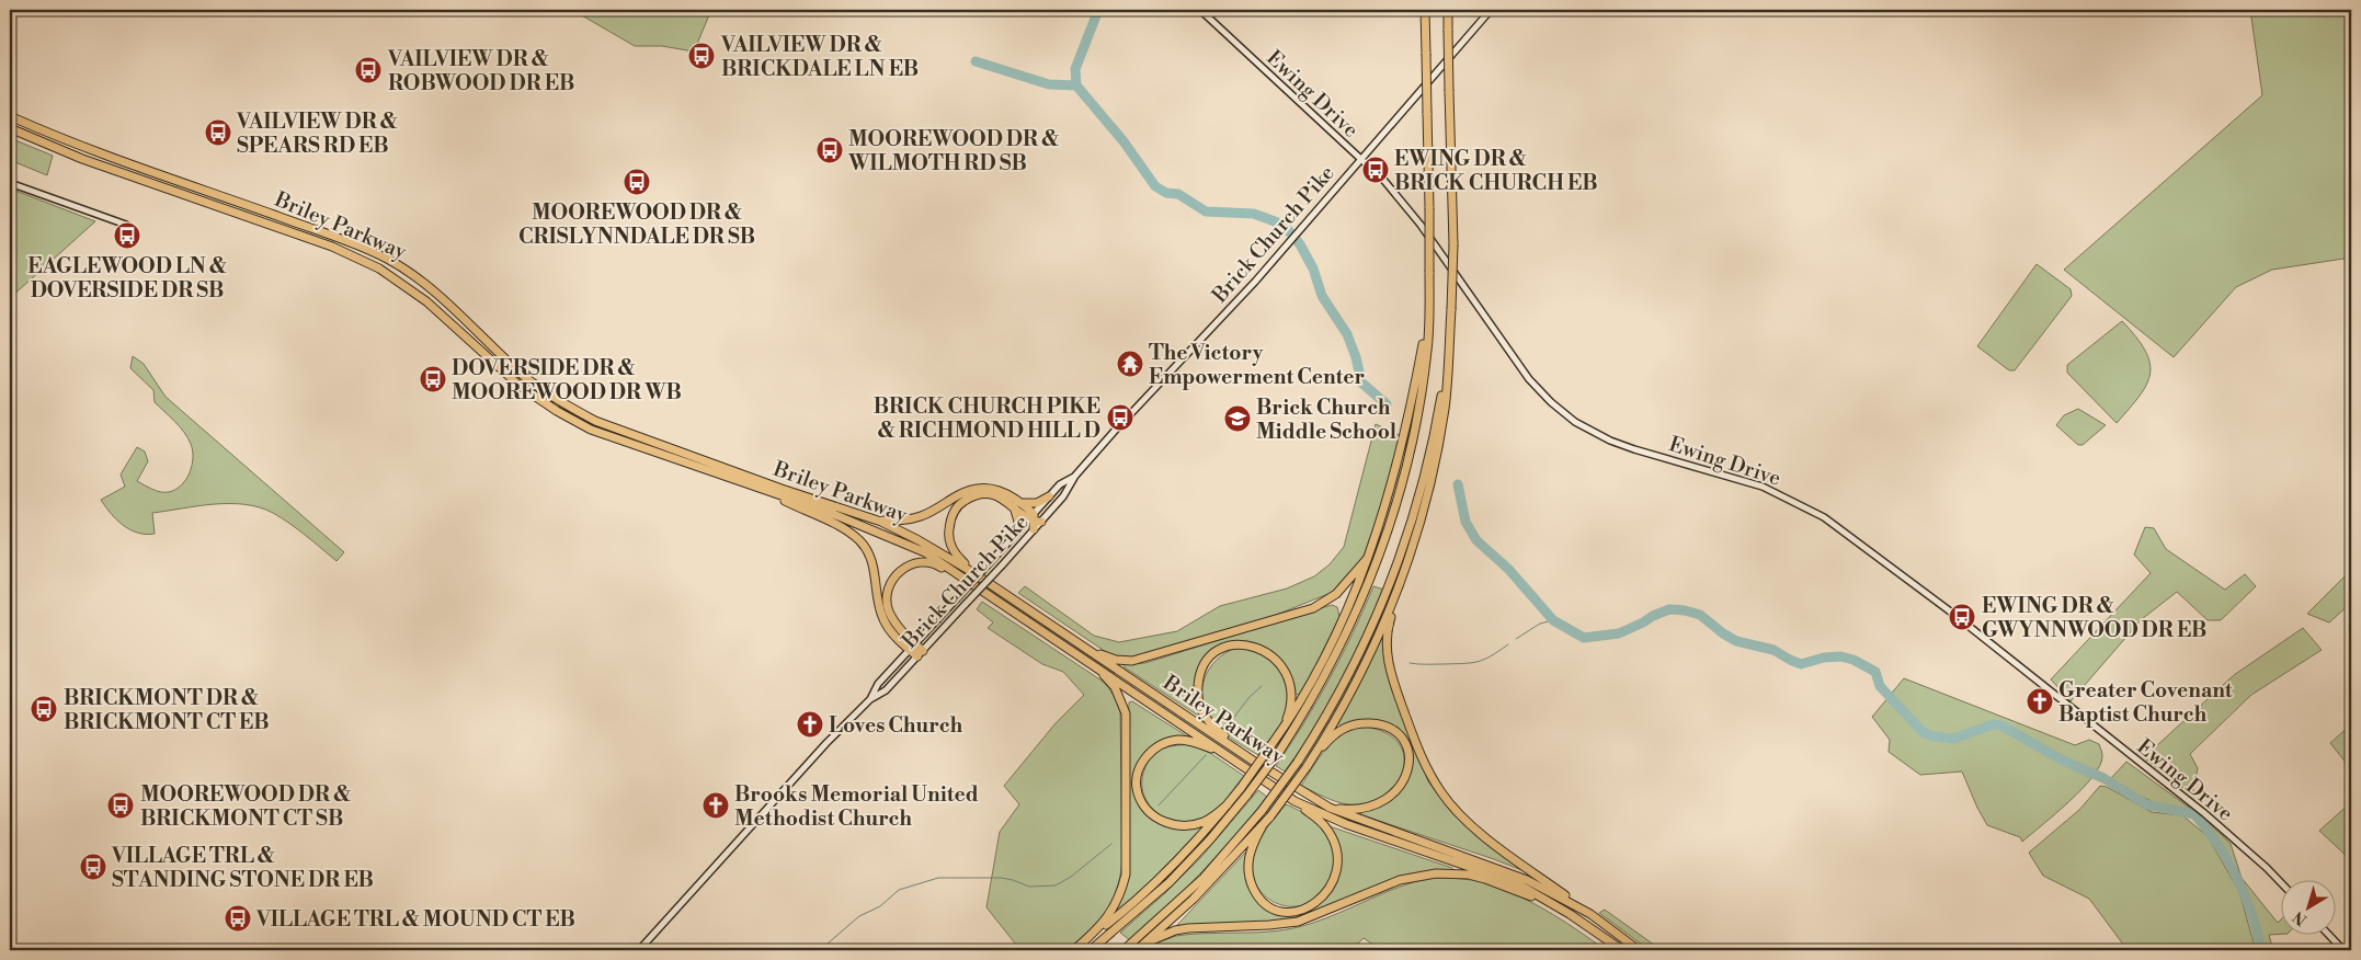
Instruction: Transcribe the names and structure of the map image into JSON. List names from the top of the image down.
{
  "streets": {
    "highway": ["Briley Parkway"],
    "main road": ["Ewing Drive", "Brick Church Pike"]
  },
  "crossings": [
    ["Ewing Drive", "Brick Church Pike"]
  ],
  "places": {
    "bus stop": [
      "VAILVIEW DR & BRICKDALE LN EB",
      "VAILVIEW DR & ROBWOOD DR EB",
      "VAILVIEW DR & SPEARS RD EB",
      "MOOREWOOD DR & WILMOTH RD SB",
      "EWING DR & BRICK CHURCH EB",
      "MOOREWOOD DR & CRISLYNNDALE DR SB",
      "EAGLEWOOD LN & DOVERSIDE DR SB",
      "DOVERSIDE DR & MOOREWOOD DR WB",
      "BRICK CHURCH PIKE & RICHMOND HILL D",
      "EWING DR & GWYNNWOOD DR EB",
      "BRICKMONT DR & BRICKMONT CT EB",
      "MOOREWOOD DR & BRICKMONT CT SB",
      "VILLAGE TRL & STANDING STONE DR EB",
      "VILLAGE TRL & MOUND CT EB"
    ],
    "temple": ["The Victory Empowerment Center"],
    "school or university": ["Brick Church Middle School"],
    "church": ["Greater Covenant Baptist Church", "Loves Church", "Brooks Memorial United Methodist Church"]
  },
  "north": "bottom left"
}
